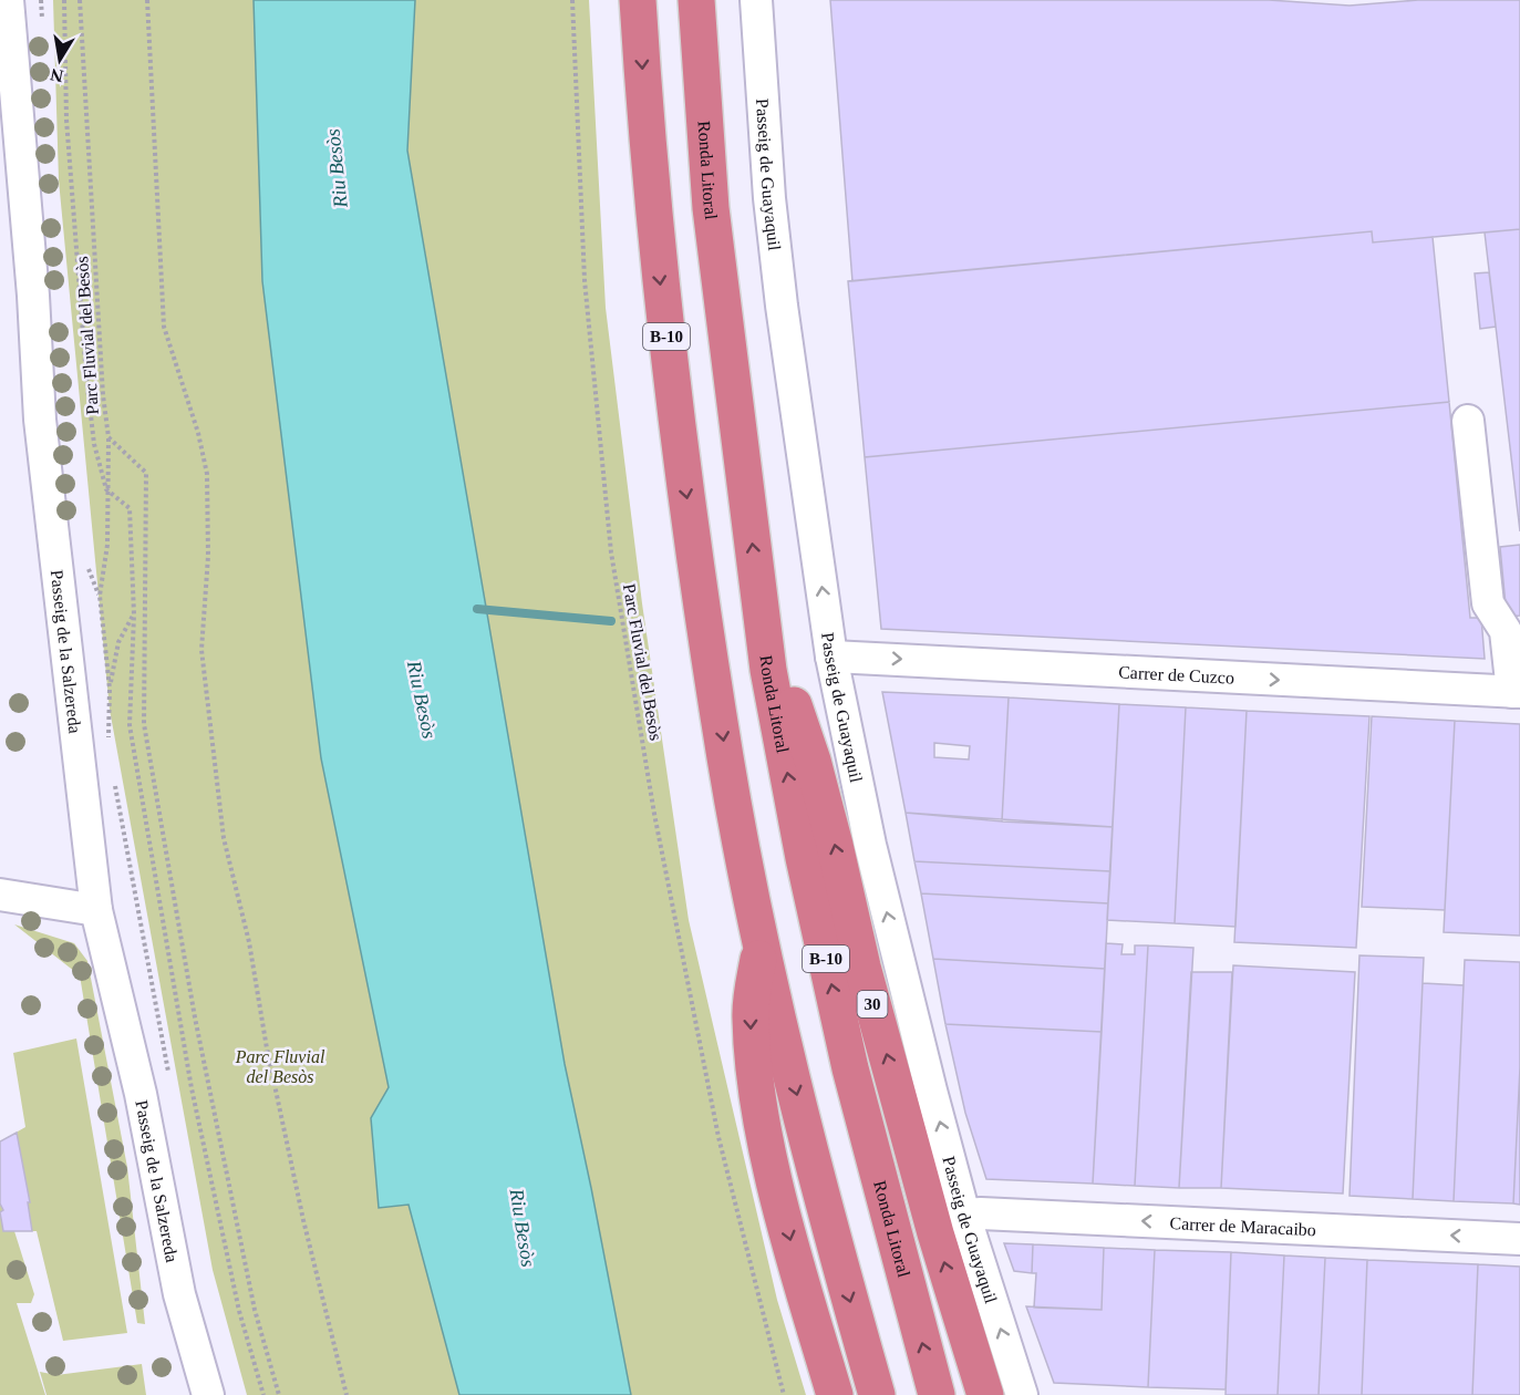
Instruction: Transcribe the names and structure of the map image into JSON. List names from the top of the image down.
{
  "streets": {
    "highway": ["Ronda Litoral", "B-10", "30"],
    "street": [
      "Passeig de Guayaquil",
      "Passeig de la Salzereda",
      "Carrer de Cuzco",
      "Carrer de Maracaibo"
    ],
    "path": ["Parc Fluvial del Besòs"]
  },
  "crossings": [
    ["Ronda Litoral", "30"],
    ["Passeig de Guayaquil", "Carrer de Cuzco"],
    ["Passeig de Guayaquil", "Carrer de Maracaibo"]
  ],
  "one_way": ["Passeig de Guayaquil", "Carrer de Cuzco", "Carrer de Maracaibo"],
  "water": ["Riu Besòs"],
  "parks": ["Parc Fluvial del Besòs"],
  "north": "bottom"
}
